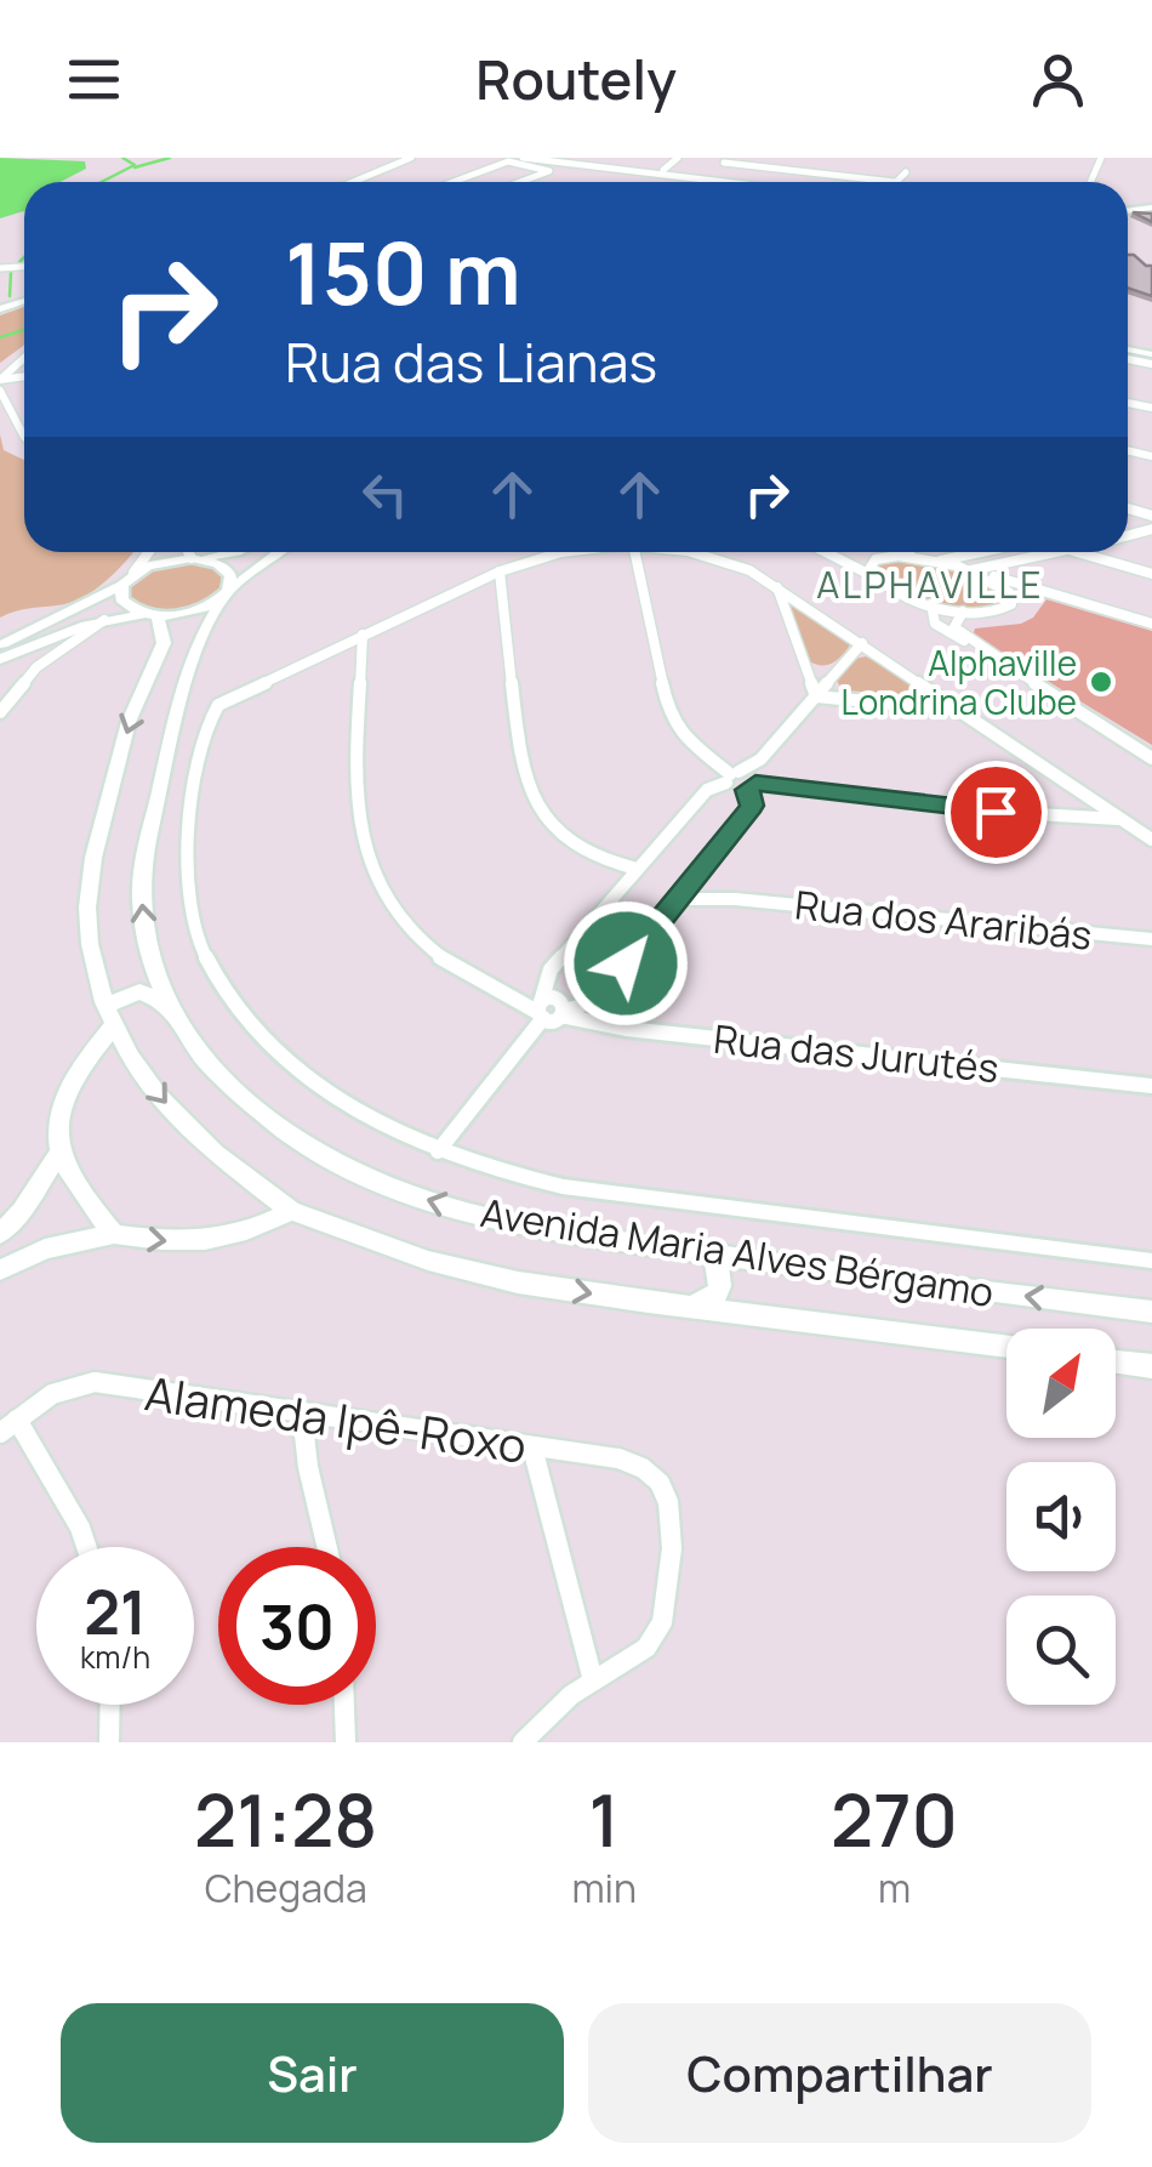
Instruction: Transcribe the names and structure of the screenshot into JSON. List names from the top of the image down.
{
  "streets": {
    "street": [
      "Rua dos Araribás",
      "Rua das Jurutés",
      "Avenida Maria Alves Bérgamo",
      "Alameda Ipê-Roxo"
    ]
  },
  "districts": ["ALPHAVILLE"],
  "places": ["Alphaville Londrina Clube"],
  "north": "top right",
  "page": {
    "header": "Routely",
    "turn": ["150 m", "Rua das Lianas"],
    "speed": "21 km/h",
    "limit": "30",
    "eta": [
      "21:28",
      "Chegada",
      "1",
      "min",
      "270",
      "m"
    ],
    "buttons": ["Sair", "Compartilhar"]
  }
}
